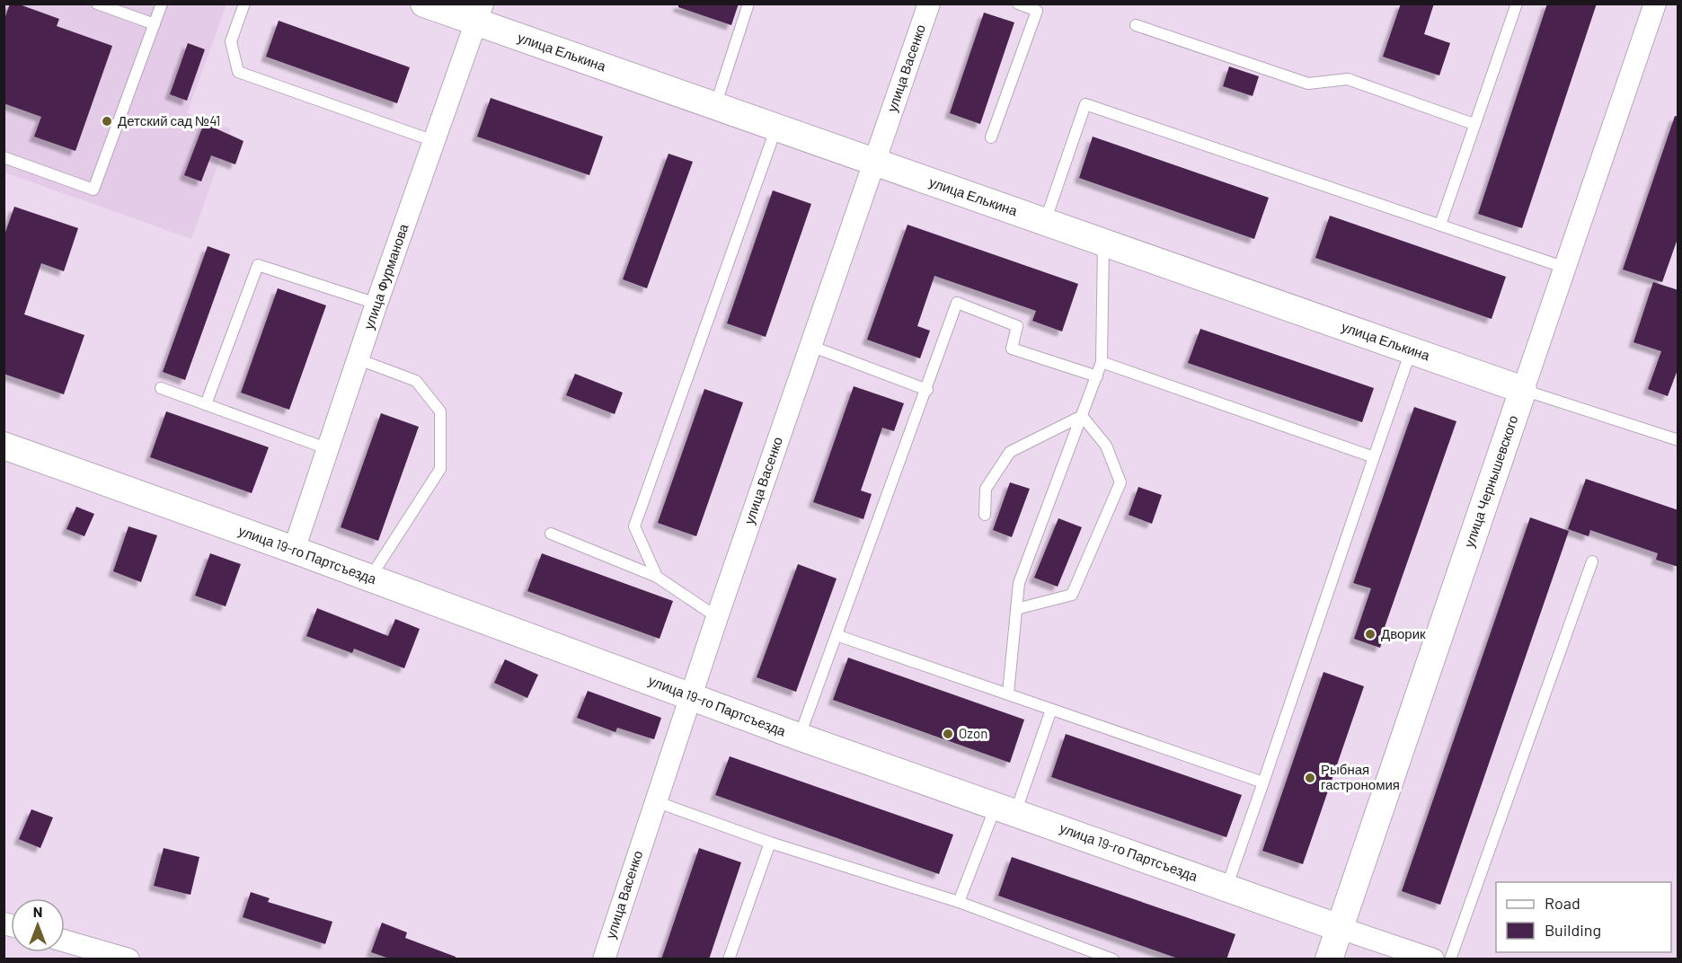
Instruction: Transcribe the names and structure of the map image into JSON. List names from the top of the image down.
{
  "streets": {
    "street": [
      "улица Елькина",
      "улица Васенко",
      "улица Фурманова",
      "улица Чернышевского",
      "улица 19-го Партсъезда"
    ]
  },
  "crossings": [
    ["улица Елькина", "улица Васенко"],
    ["улица Елькина", "улица Фурманова"],
    ["улица Елькина", "улица Чернышевского"],
    ["улица Васенко", "улица 19-го Партсъезда"],
    ["улица Фурманова", "улица 19-го Партсъезда"],
    ["улица Чернышевского", "улица 19-го Партсъезда"]
  ],
  "places": [
    "Детский сад №41",
    "Дворик",
    "Ozon",
    "Рыбная гастрономия"
  ],
  "legend": ["Road", "Building"],
  "north": "top"
}
